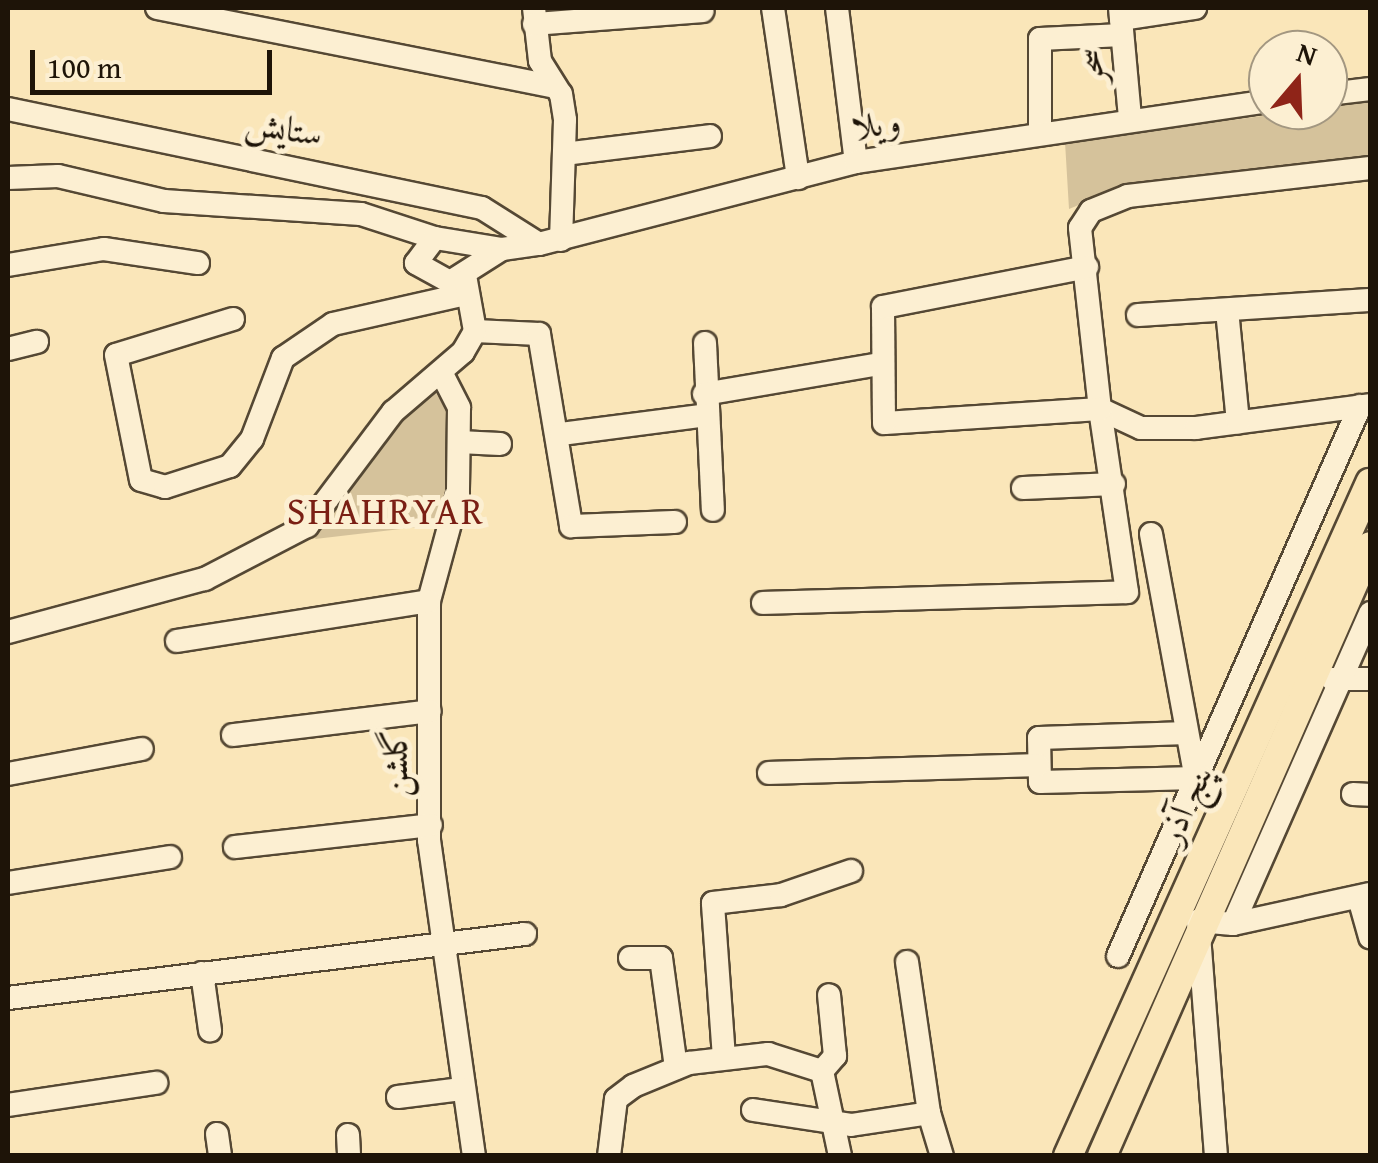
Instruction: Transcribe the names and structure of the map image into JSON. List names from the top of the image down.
{
  "streets": {
    "main road": ["پنج آذر"],
    "street": [
      "سحر",
      "ویلا",
      "ستایش",
      "گلشن"
    ]
  },
  "crossings": [
    ["سحر", "ویلا"],
    ["ویلا", "ستایش"]
  ],
  "districts": ["SHAHRYAR"],
  "scale_bar": "100 m",
  "north": "top"
}
